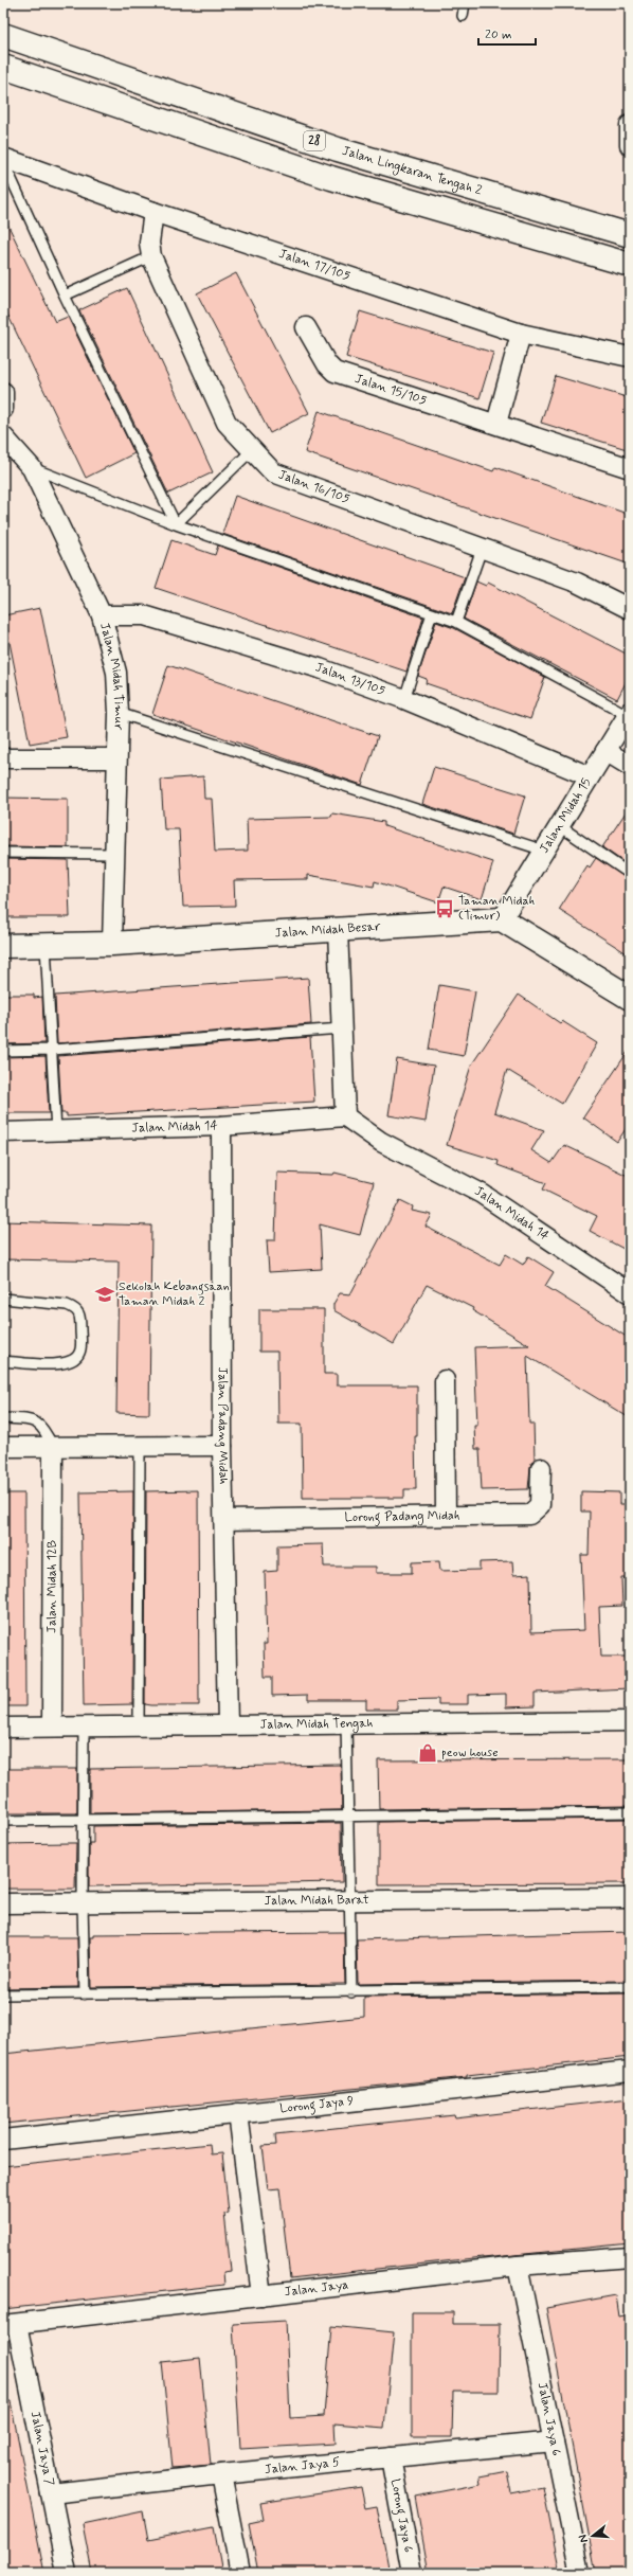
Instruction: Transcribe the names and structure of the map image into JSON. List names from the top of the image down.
{
  "streets": {
    "main road": ["28", "Jalan Lingkaran Tengah 2", "Jalan Midah Besar"],
    "street": [
      "Jalan 17/105",
      "Jalan 15/105",
      "Jalan 16/105",
      "Jalan Midah Timur",
      "Jalan 13/105",
      "Jalan Midah 15",
      "Jalan Midah 14",
      "Jalan Padang Midah",
      "Lorong Padang Midah",
      "Jalan Midah 12B",
      "Jalan Midah Tengah",
      "Jalan Midah Barat",
      "Lorong Jaya 9",
      "Jalan Jaya",
      "Jalan Jaya 6",
      "Jalan Jaya 7",
      "Jalan Jaya 5",
      "Lorong Jaya 6"
    ]
  },
  "crossings": [
    ["Jalan 17/105", "Jalan 16/105"],
    ["Jalan Midah Timur", "Jalan 13/105"],
    ["Jalan Midah Timur", "Jalan Midah Besar"],
    ["Jalan 13/105", "Jalan Midah 15"],
    ["Jalan Midah 15", "Jalan Midah Besar"],
    ["Jalan Midah 14", "Jalan Padang Midah"],
    ["Jalan Padang Midah", "Lorong Padang Midah"],
    ["Jalan Padang Midah", "Jalan Midah Tengah"],
    ["Jalan Midah 12B", "Jalan Midah Tengah"],
    ["Jalan Jaya", "Jalan Jaya 6"],
    ["Jalan Jaya", "Jalan Jaya 7"],
    ["Jalan Jaya 6", "Jalan Jaya 5"],
    ["Jalan Jaya 7", "Jalan Jaya 5"],
    ["Jalan Jaya 5", "Lorong Jaya 6"]
  ],
  "places": {
    "bus stop": ["Taman Midah (Timur)"],
    "school or university": ["Sekolah Kebangsaan Taman Midah 2"],
    "shop": ["peow house"]
  },
  "scale_bar": "20 m",
  "north": "left"
}
